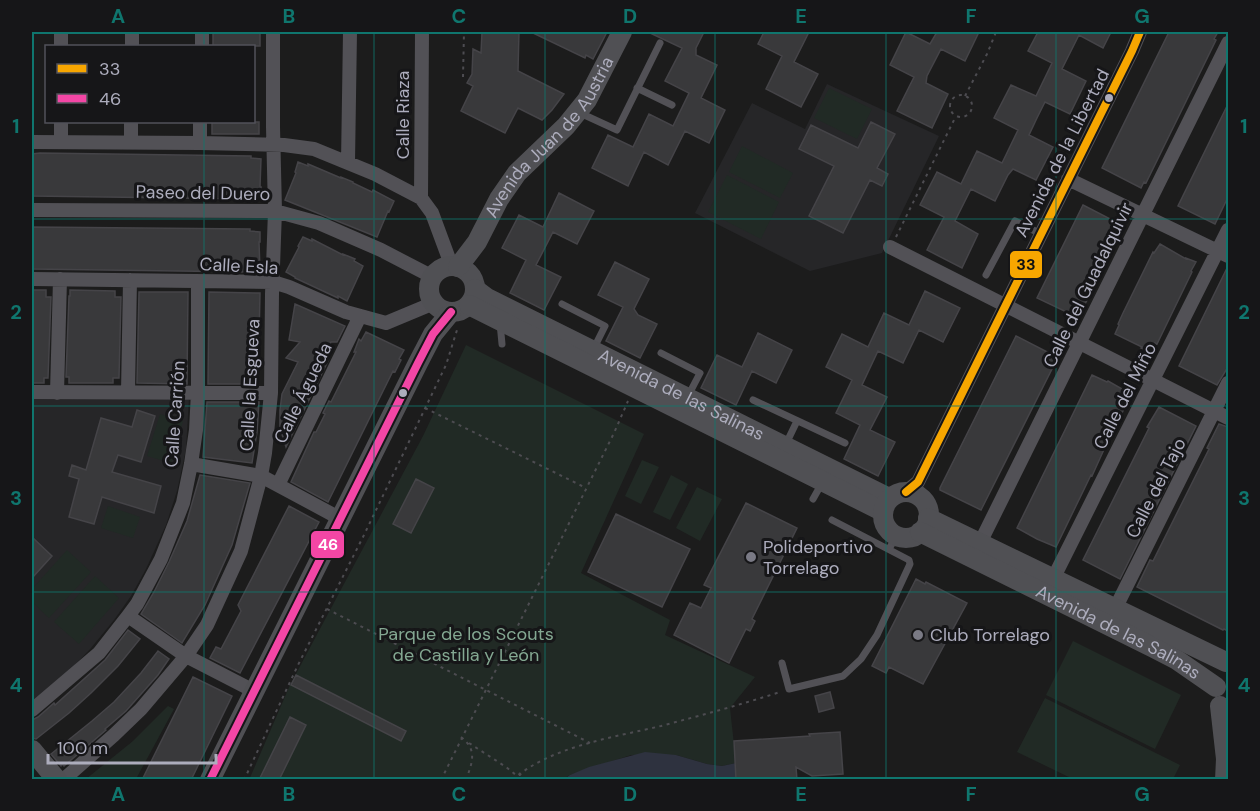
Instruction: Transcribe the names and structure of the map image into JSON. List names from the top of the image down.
{
  "streets": {
    "street": [
      "Calle Riaza",
      "Avenida Juan de Austria",
      "Avenida de la Libertad",
      "Paseo del Duero",
      "Calle Esla",
      "Calle del Guadalquivir",
      "Calle la Esgueva",
      "Calle Águeda",
      "Avenida de las Salinas",
      "Calle del Miño",
      "Calle Carrión",
      "Calle del Tajo"
    ]
  },
  "crossings": [
    ["Avenida Juan de Austria", "Calle Esla"],
    ["Avenida Juan de Austria", "Avenida de las Salinas"],
    ["Avenida de la Libertad", "Avenida de las Salinas"],
    ["Paseo del Duero", "Calle la Esgueva"],
    ["Calle Esla", "Calle la Esgueva"],
    ["Calle Esla", "Calle Águeda"],
    ["Calle Esla", "Avenida de las Salinas"],
    ["Calle Esla", "Calle Carrión"],
    ["Calle del Guadalquivir", "Avenida de las Salinas"],
    ["Avenida de las Salinas", "Calle del Miño"],
    ["Avenida de las Salinas", "Calle del Tajo"]
  ],
  "parks": ["Parque de los Scouts de Castilla y León"],
  "places": ["Polideportivo Torrelago", "Club Torrelago"],
  "lines": ["transit line 33", "transit line 46"],
  "legend": ["33", "46"],
  "scale_bar": "100 m",
  "grid": {
    "columns": [
      "A",
      "B",
      "C",
      "D",
      "E",
      "F",
      "G"
    ],
    "rows": [
      "1",
      "2",
      "3",
      "4"
    ]
  }
}
